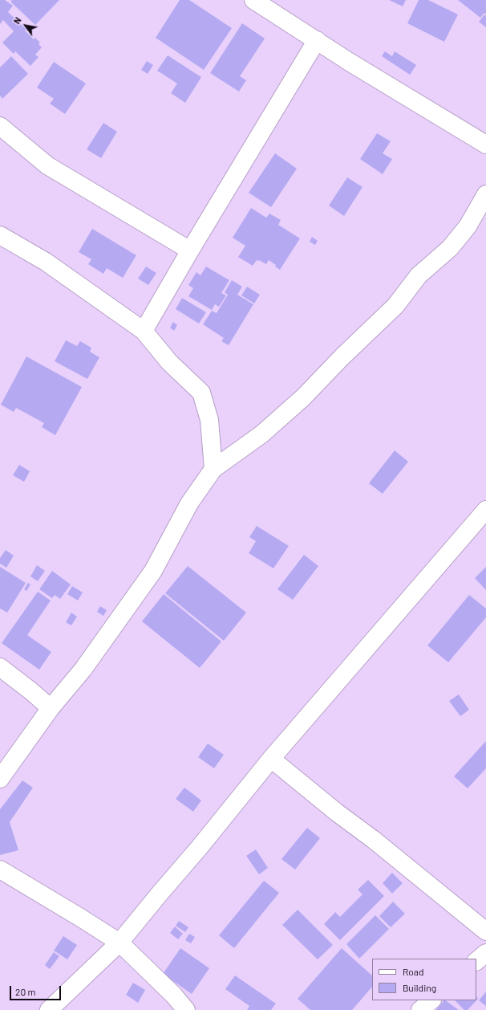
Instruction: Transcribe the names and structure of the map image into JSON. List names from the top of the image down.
{
  "legend": ["Road", "Building"],
  "scale_bar": "20 m",
  "north": "top left"
}
